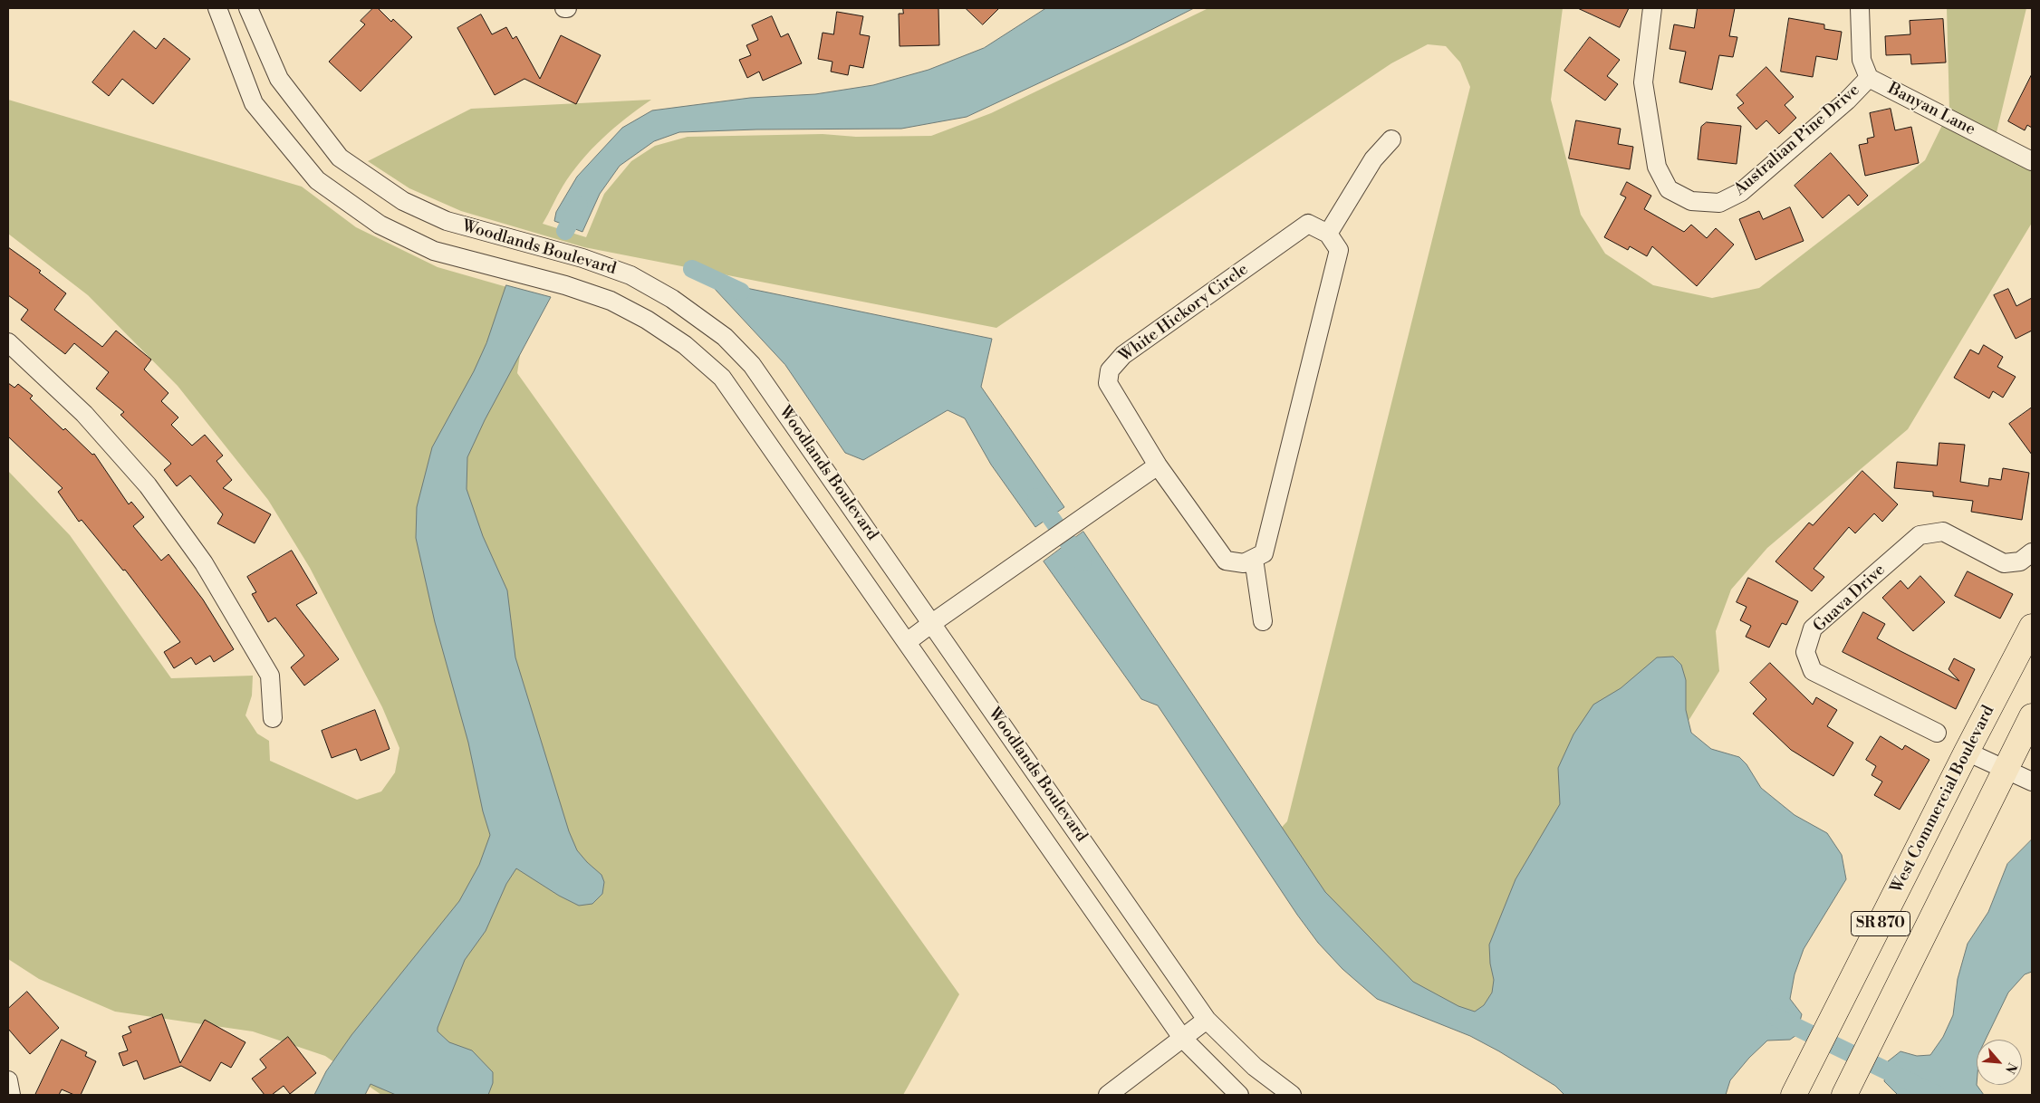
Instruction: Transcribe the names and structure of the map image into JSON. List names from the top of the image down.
{
  "streets": {
    "highway": ["West Commercial Boulevard", "SR 870"],
    "street": [
      "Banyan Lane",
      "Australian Pine Drive",
      "Woodlands Boulevard",
      "White Hickory Circle",
      "Guava Drive"
    ]
  },
  "crossings": [
    ["Banyan Lane", "Australian Pine Drive"]
  ],
  "north": "bottom right"
}
